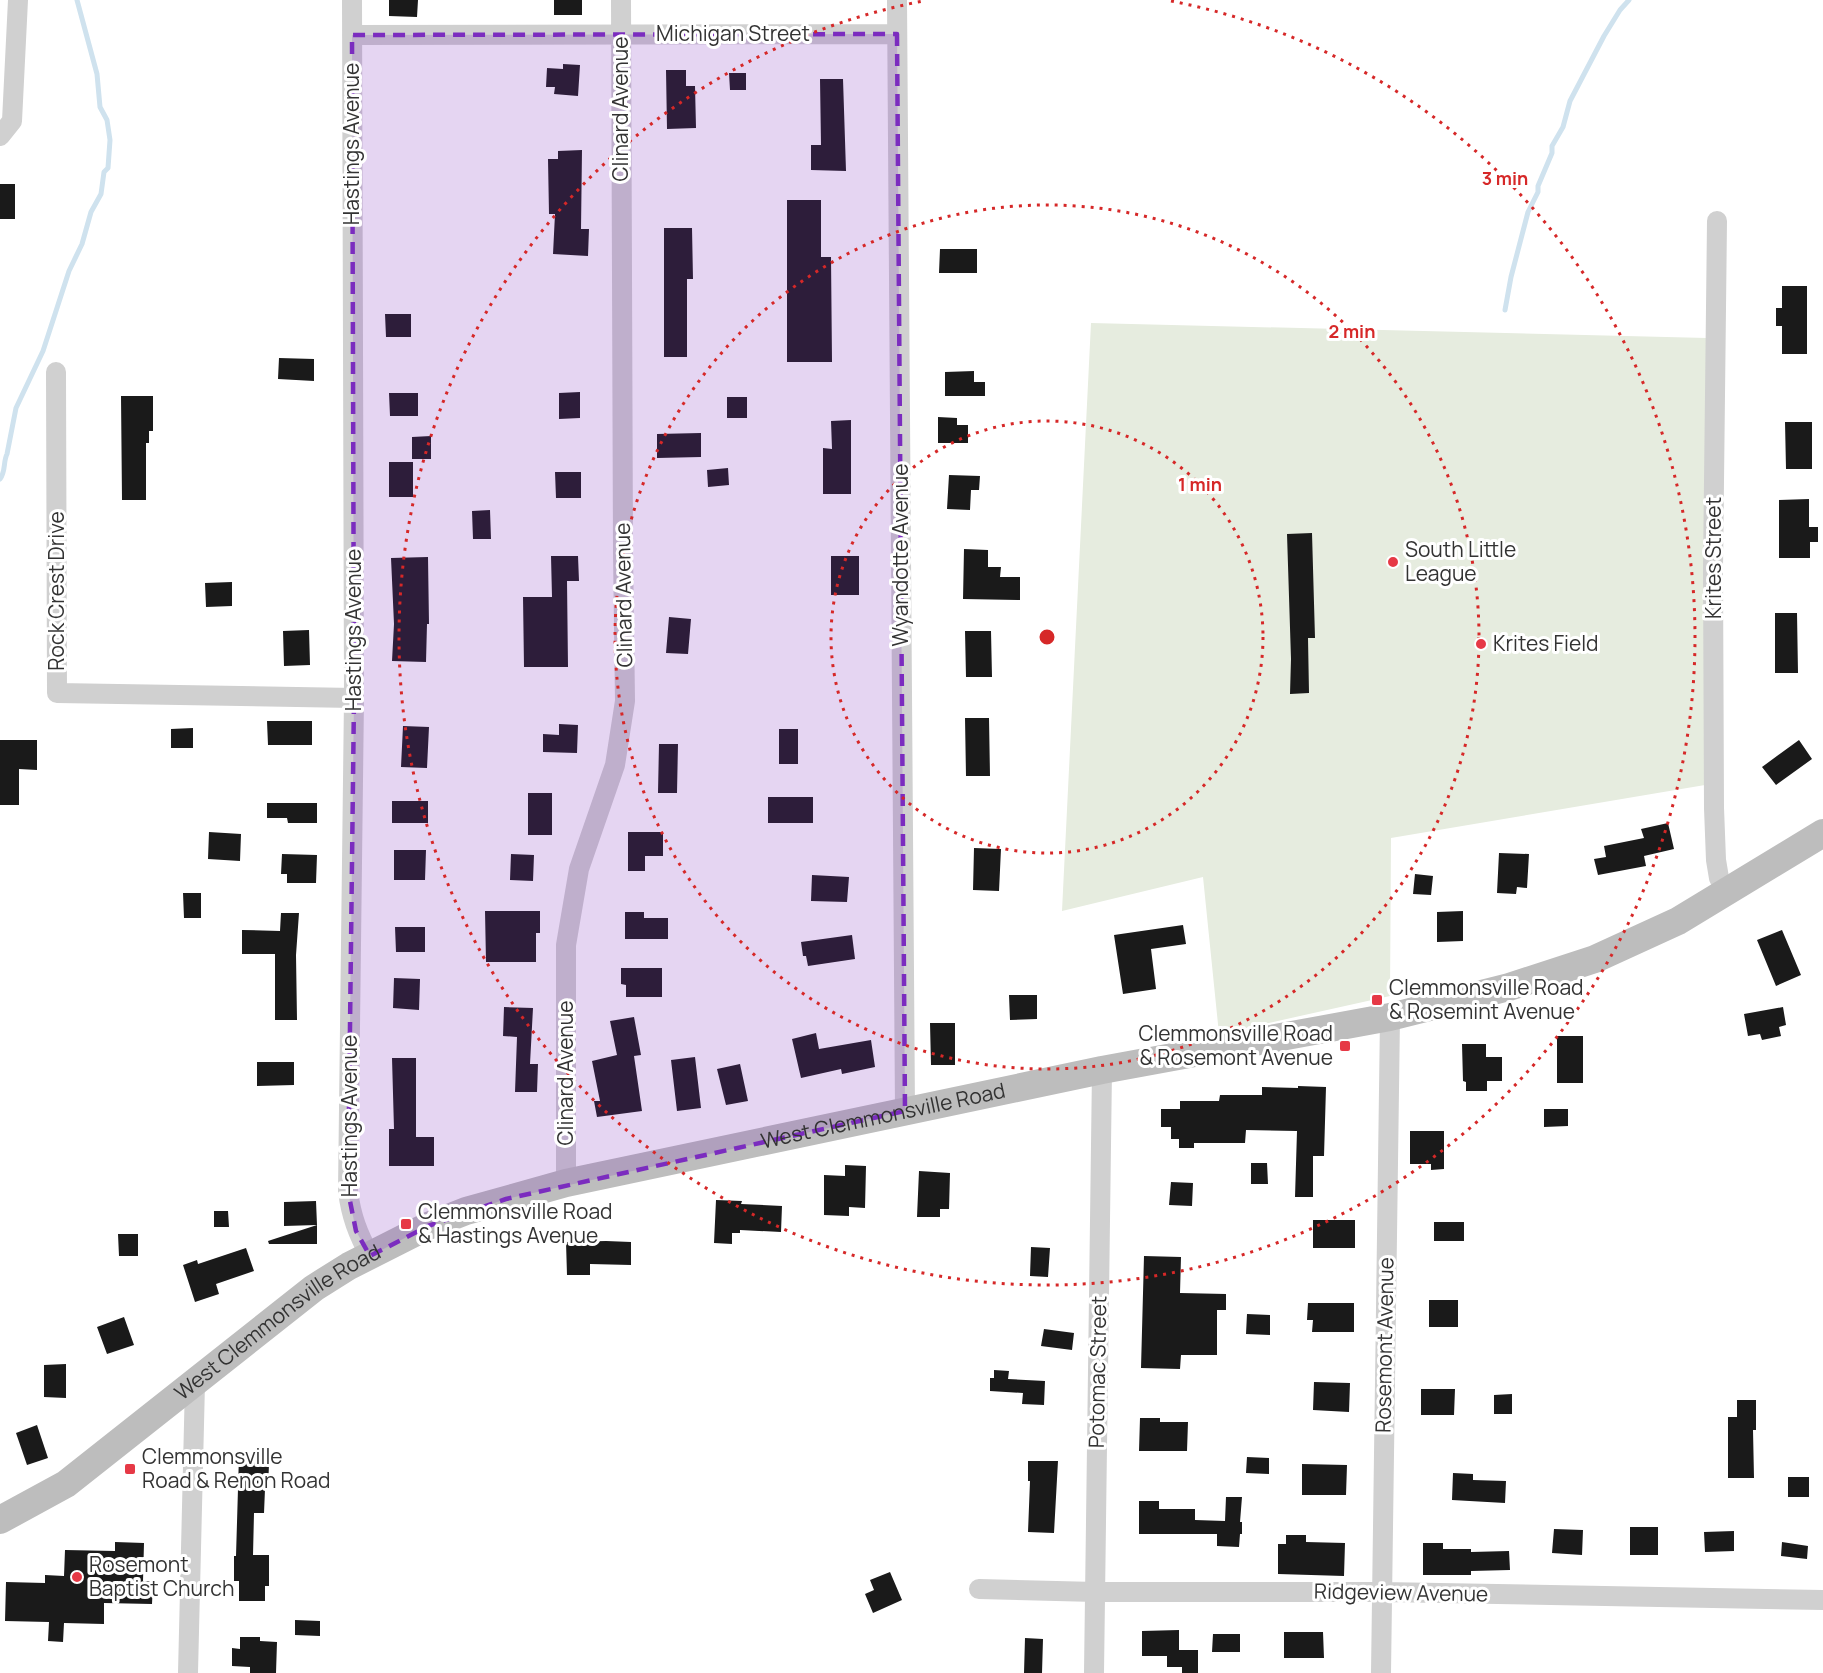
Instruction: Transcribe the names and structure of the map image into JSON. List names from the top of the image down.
{
  "streets": {
    "main road": ["West Clemmonsville Road"],
    "street": [
      "Michigan Street",
      "Clinard Avenue",
      "Hastings Avenue",
      "Wyandotte Avenue",
      "Krites Street",
      "Rock Crest Drive",
      "Rosemont Avenue",
      "Potomac Street",
      "Ridgeview Avenue"
    ]
  },
  "crossings": [
    ["Michigan Street", "Clinard Avenue"],
    ["Michigan Street", "Hastings Avenue"],
    ["Michigan Street", "Wyandotte Avenue"],
    ["Clinard Avenue", "West Clemmonsville Road"],
    ["Hastings Avenue", "Rock Crest Drive"],
    ["Hastings Avenue", "West Clemmonsville Road"],
    ["Wyandotte Avenue", "West Clemmonsville Road"],
    ["Krites Street", "West Clemmonsville Road"],
    ["West Clemmonsville Road", "Rosemont Avenue"],
    ["West Clemmonsville Road", "Potomac Street"],
    ["Rosemont Avenue", "Ridgeview Avenue"],
    ["Potomac Street", "Ridgeview Avenue"]
  ],
  "places": {
    "other": ["South Little League", "Krites Field", "Rosemont Baptist Church"],
    "transit": [
      "Clemmonsville Road & Rosemint Avenue",
      "Clemmonsville Road & Rosemont Avenue",
      "Clemmonsville Road & Hastings Avenue",
      "Clemmonsville Road & Renon Road"
    ]
  },
  "rings": ["3 min", "2 min", "1 min"]
}
